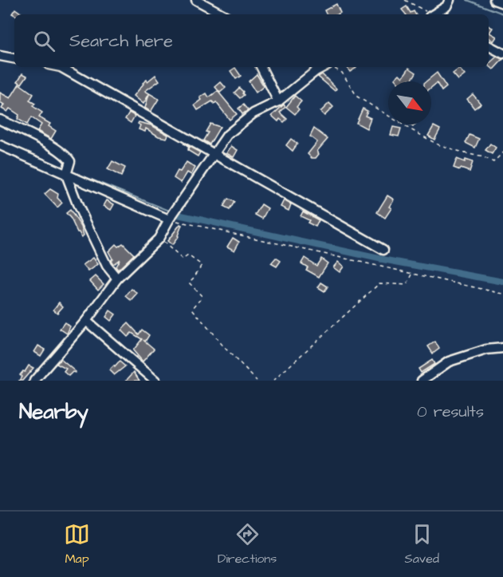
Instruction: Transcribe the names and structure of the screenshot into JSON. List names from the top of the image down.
{
  "north": "bottom right",
  "page": {
    "search": "Search here",
    "heading": ["Nearby", "0 results"],
    "nav": ["Map", "Directions", "Saved"]
  }
}
